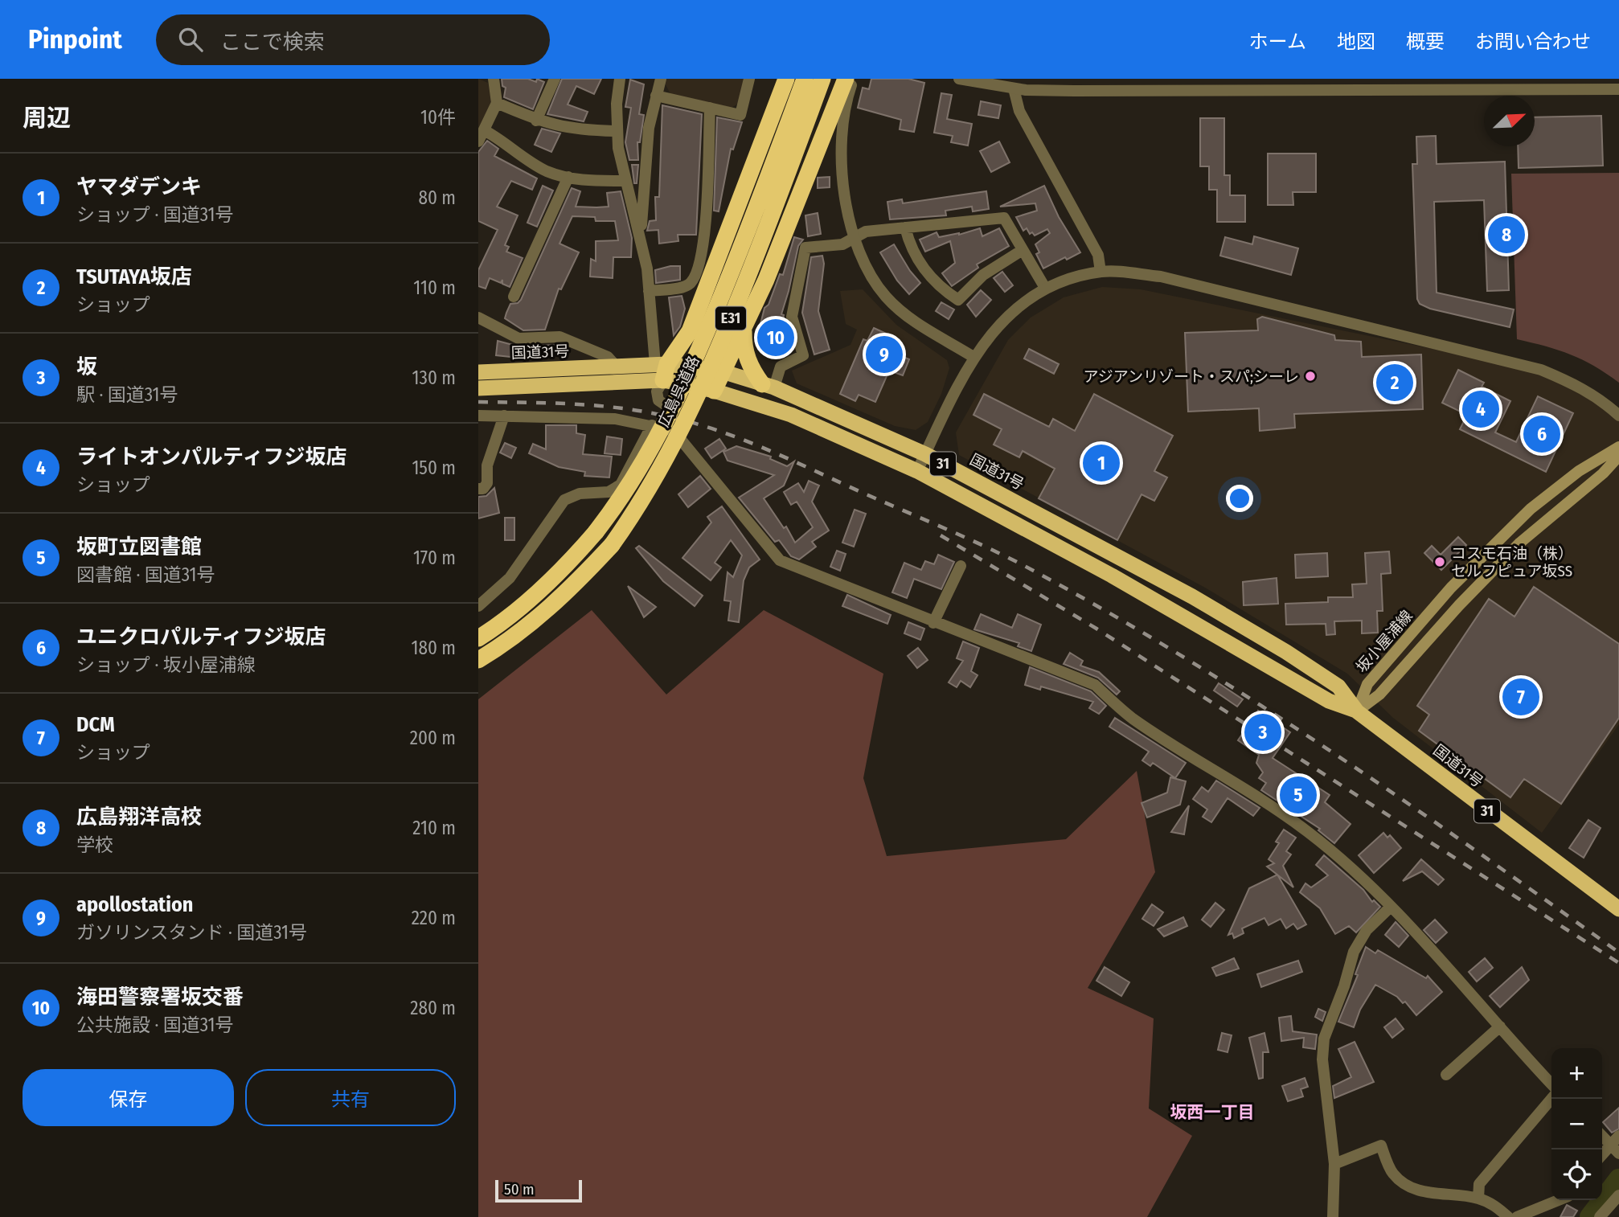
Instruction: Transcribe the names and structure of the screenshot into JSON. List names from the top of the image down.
{
  "streets": {
    "highway": [
      "E31",
      "国道31号",
      "広島呉道路",
      "31"
    ],
    "main road": ["坂小屋浦線"]
  },
  "crossings": [
    ["国道31号", "坂小屋浦線"]
  ],
  "districts": ["坂西一丁目"],
  "places": ["アジアンリゾート・スパ;シーレ", "コスモ石油（株） セルフピュア坂SS"],
  "scale_bar": "50 m",
  "north": "top right",
  "page": {
    "header": "Pinpoint",
    "search": "ここで検索",
    "nav": [
      "ホーム",
      "地図",
      "概要",
      "お問い合わせ"
    ],
    "heading": ["周辺", "10件"],
    "list": [
      {
        "mark": "1",
        "name": "ヤマダデンキ",
        "note": "ショップ · 国道31号",
        "value": "80 m"
      },
      {
        "mark": "2",
        "name": "TSUTAYA坂店",
        "note": "ショップ",
        "value": "110 m"
      },
      {
        "mark": "3",
        "name": "坂",
        "note": "駅 · 国道31号",
        "value": "130 m"
      },
      {
        "mark": "4",
        "name": "ライトオンパルティフジ坂店",
        "note": "ショップ",
        "value": "150 m"
      },
      {
        "mark": "5",
        "name": "坂町立図書館",
        "note": "図書館 · 国道31号",
        "value": "170 m"
      },
      {
        "mark": "6",
        "name": "ユニクロパルティフジ坂店",
        "note": "ショップ · 坂小屋浦線",
        "value": "180 m"
      },
      {
        "mark": "7",
        "name": "DCM",
        "note": "ショップ",
        "value": "200 m"
      },
      {
        "mark": "8",
        "name": "広島翔洋高校",
        "note": "学校",
        "value": "210 m"
      },
      {
        "mark": "9",
        "name": "apollostation",
        "note": "ガソリンスタンド · 国道31号",
        "value": "220 m"
      },
      {
        "mark": "10",
        "name": "海田警察署坂交番",
        "note": "公共施設 · 国道31号",
        "value": "280 m"
      }
    ],
    "pins": [
      "8",
      "10",
      "9",
      "2",
      "4",
      "6",
      "1",
      "7",
      "3",
      "5"
    ],
    "map_buttons": ["+", "−"],
    "buttons": ["保存", "共有"],
    "scale": "50 m"
  }
}
